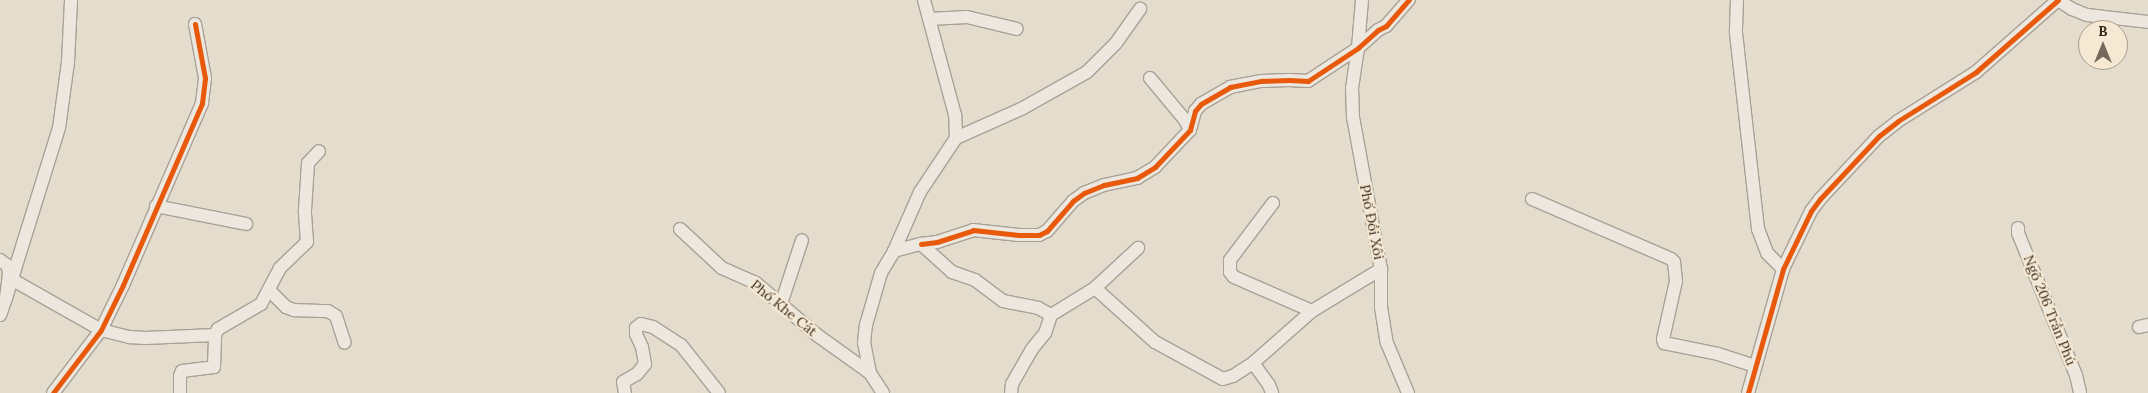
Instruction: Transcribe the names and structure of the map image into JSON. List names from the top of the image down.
{
  "streets": {
    "street": ["Phố Đồi Xôi", "Phố Khe Cát", "Ngõ 206 Trần Phú"]
  },
  "north": "top"
}
